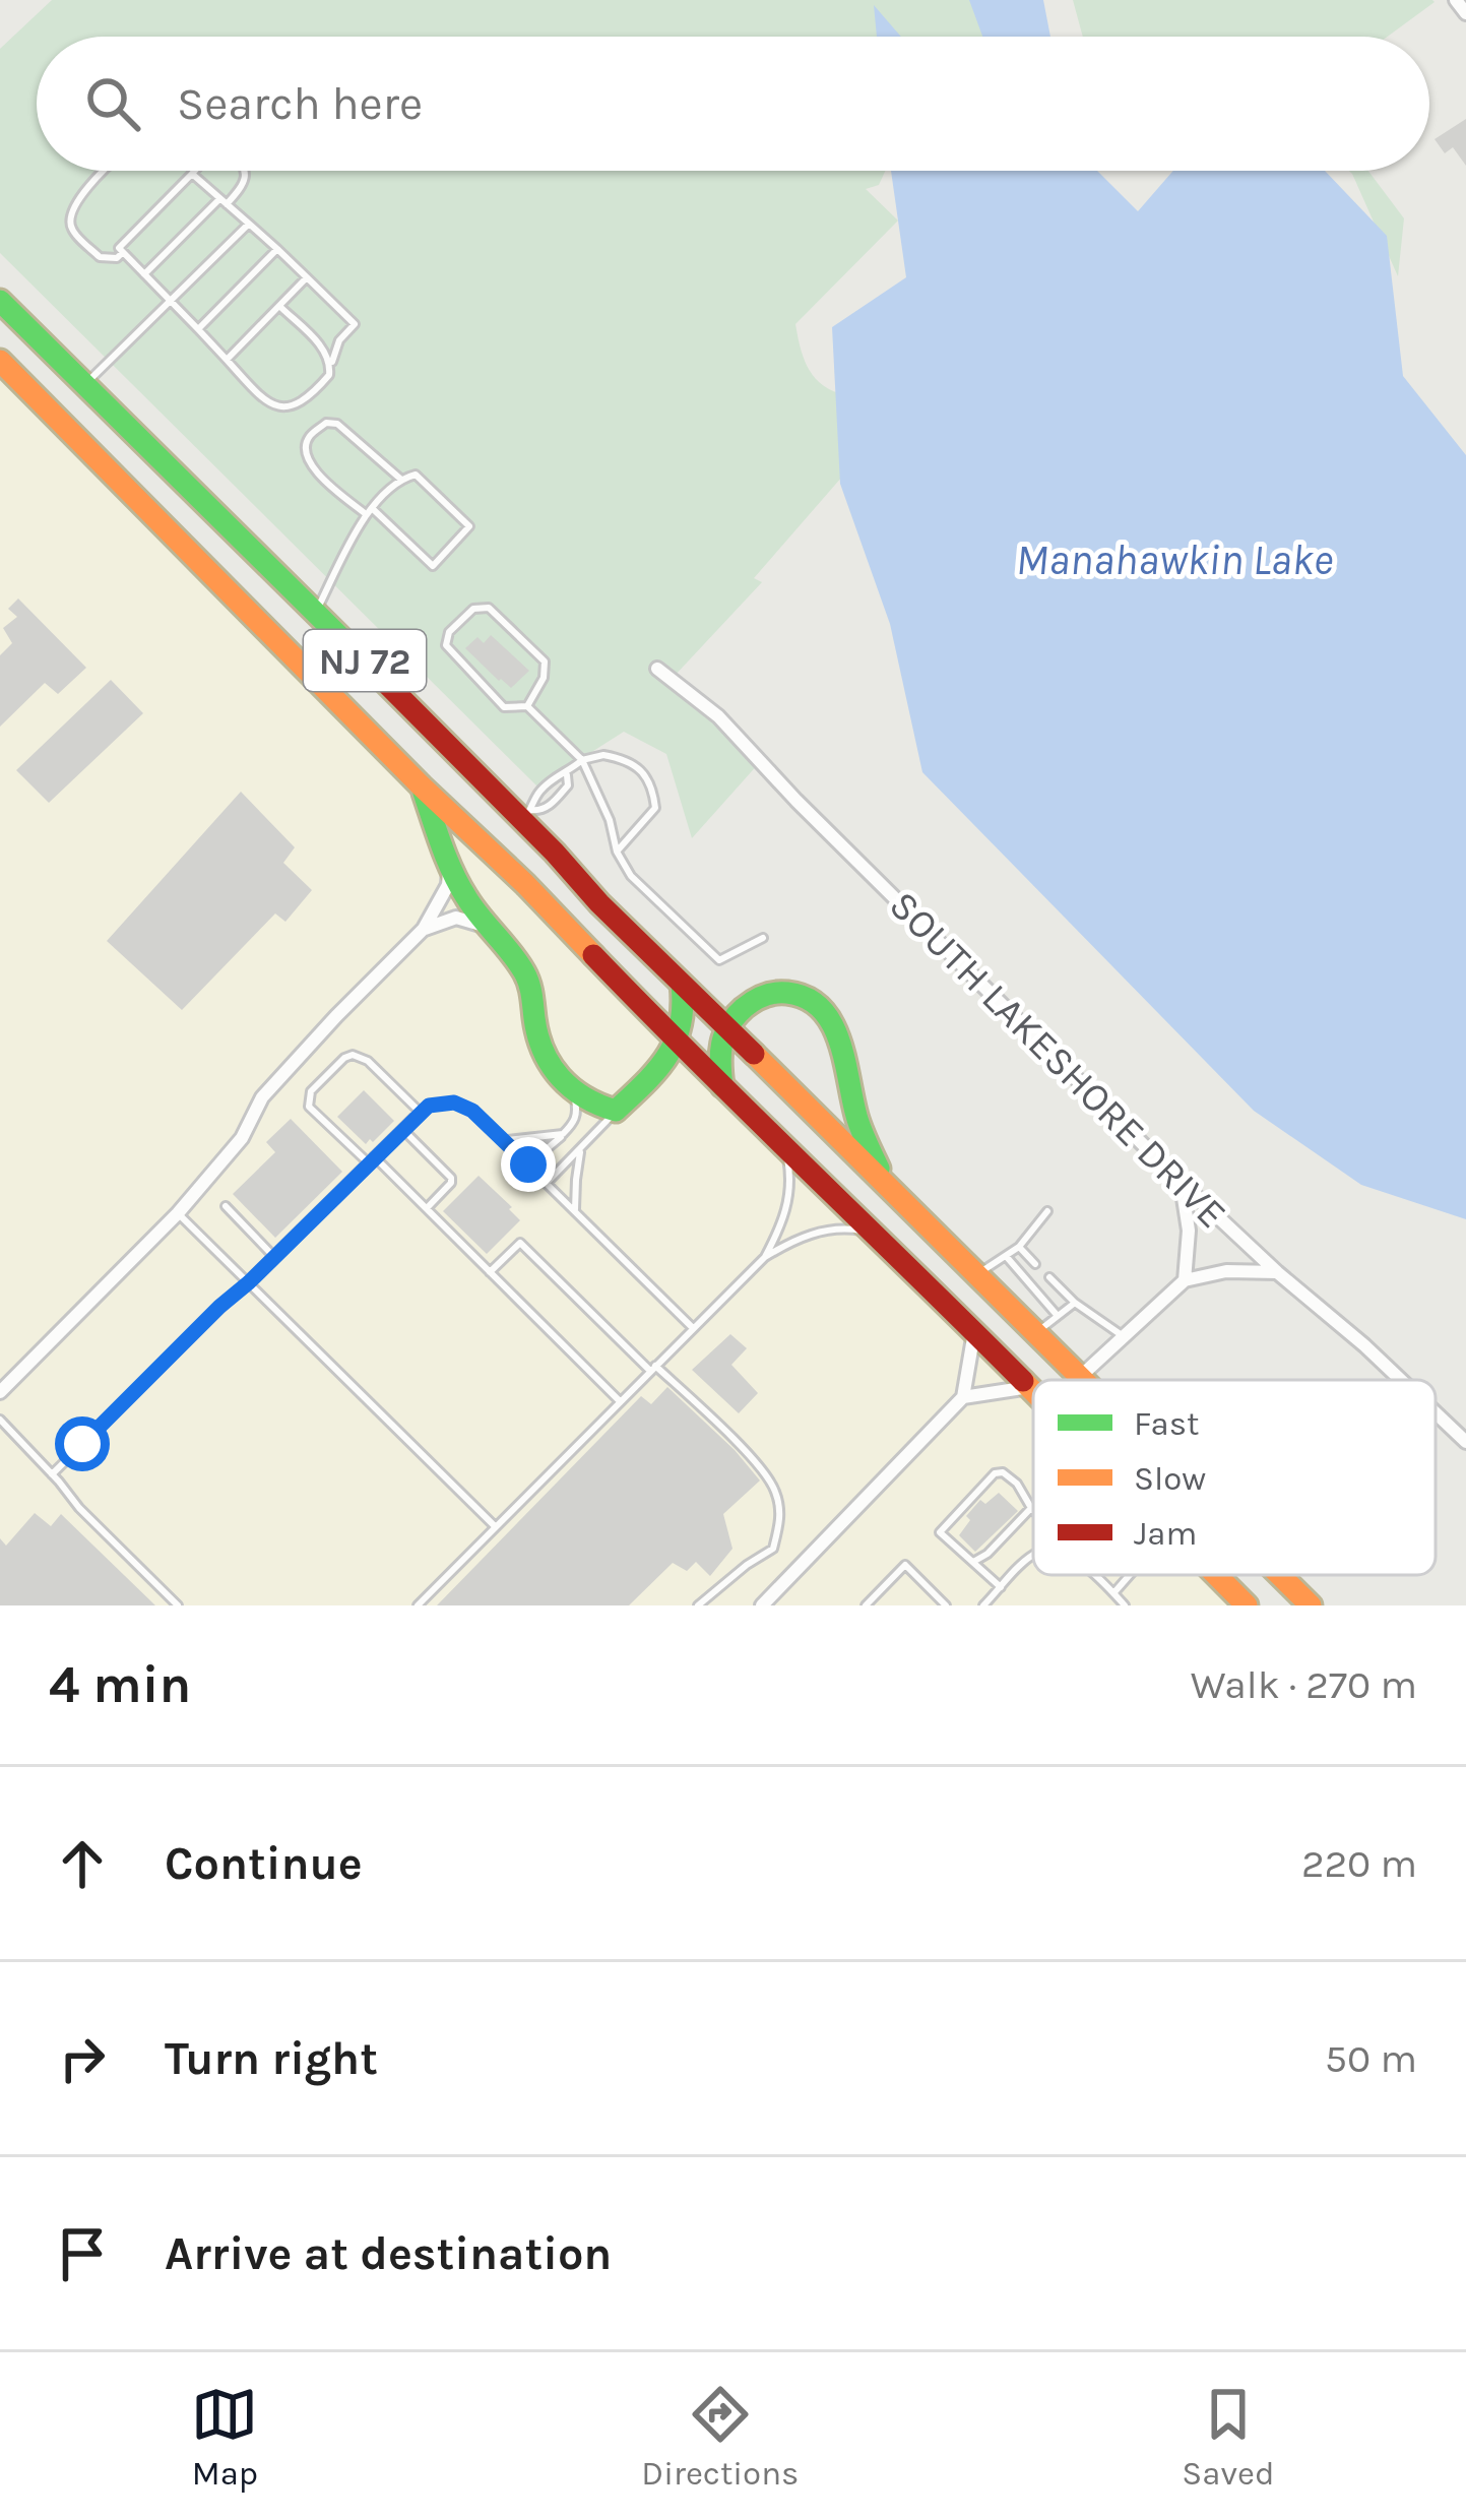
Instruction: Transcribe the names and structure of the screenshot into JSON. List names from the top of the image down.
{
  "streets": {
    "highway": ["NJ 72"],
    "street": ["SOUTH LAKESHORE DRIVE"]
  },
  "water": ["Manahawkin Lake"],
  "legend": ["Fast", "Slow", "Jam"],
  "page": {
    "search": "Search here",
    "heading": ["4 min", "Walk · 270 m"],
    "list": [
      ["Continue", "220 m"],
      ["Turn right", "50 m"],
      "Arrive at destination"
    ],
    "nav": ["Map", "Directions", "Saved"]
  }
}
